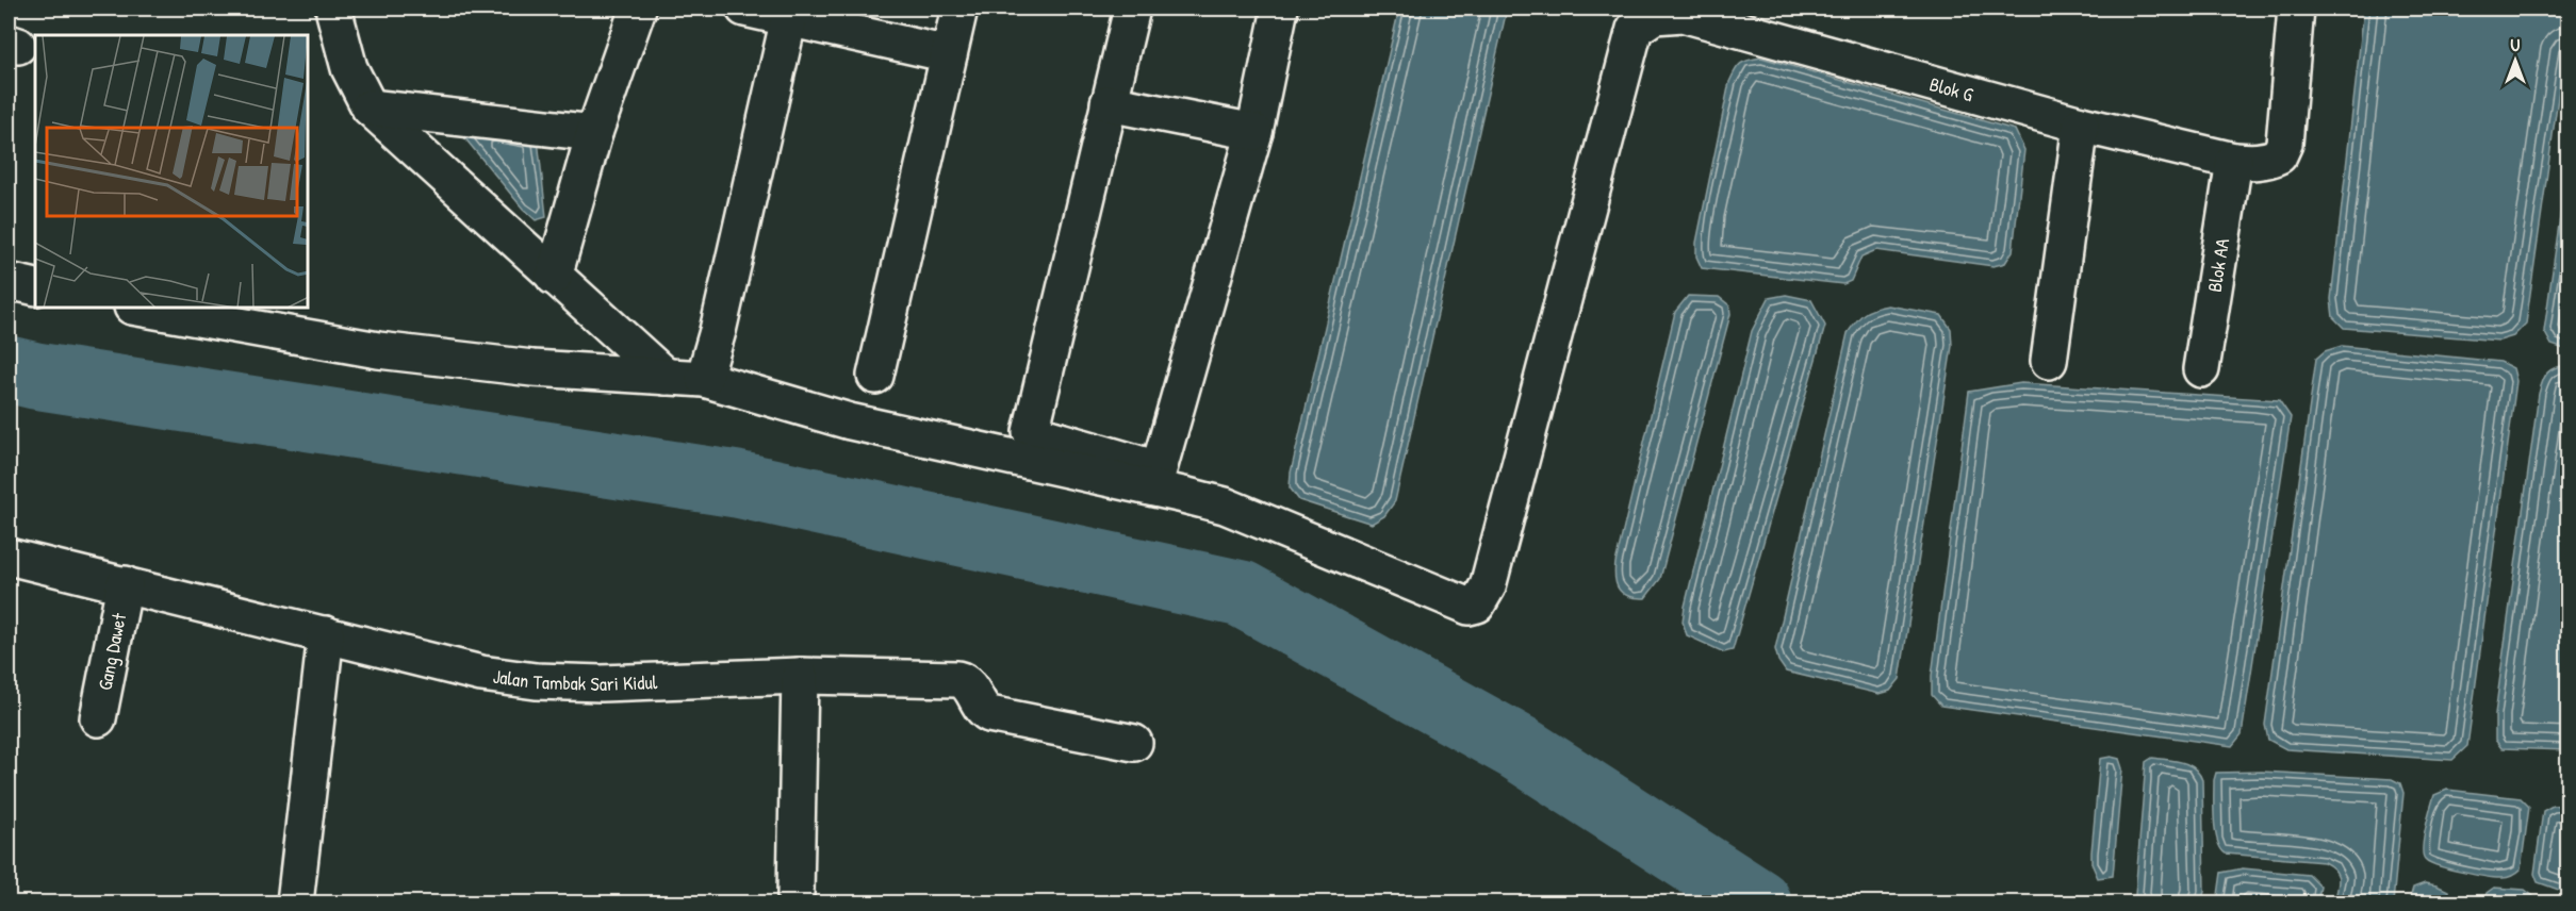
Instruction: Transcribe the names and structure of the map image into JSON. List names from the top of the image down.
{
  "streets": {
    "street": [
      "Blok G",
      "Blok AA",
      "Gang Dawet",
      "Jalan Tambak Sari Kidul"
    ]
  },
  "crossings": [
    ["Blok G", "Blok AA"],
    ["Gang Dawet", "Jalan Tambak Sari Kidul"]
  ],
  "north": "top"
}
